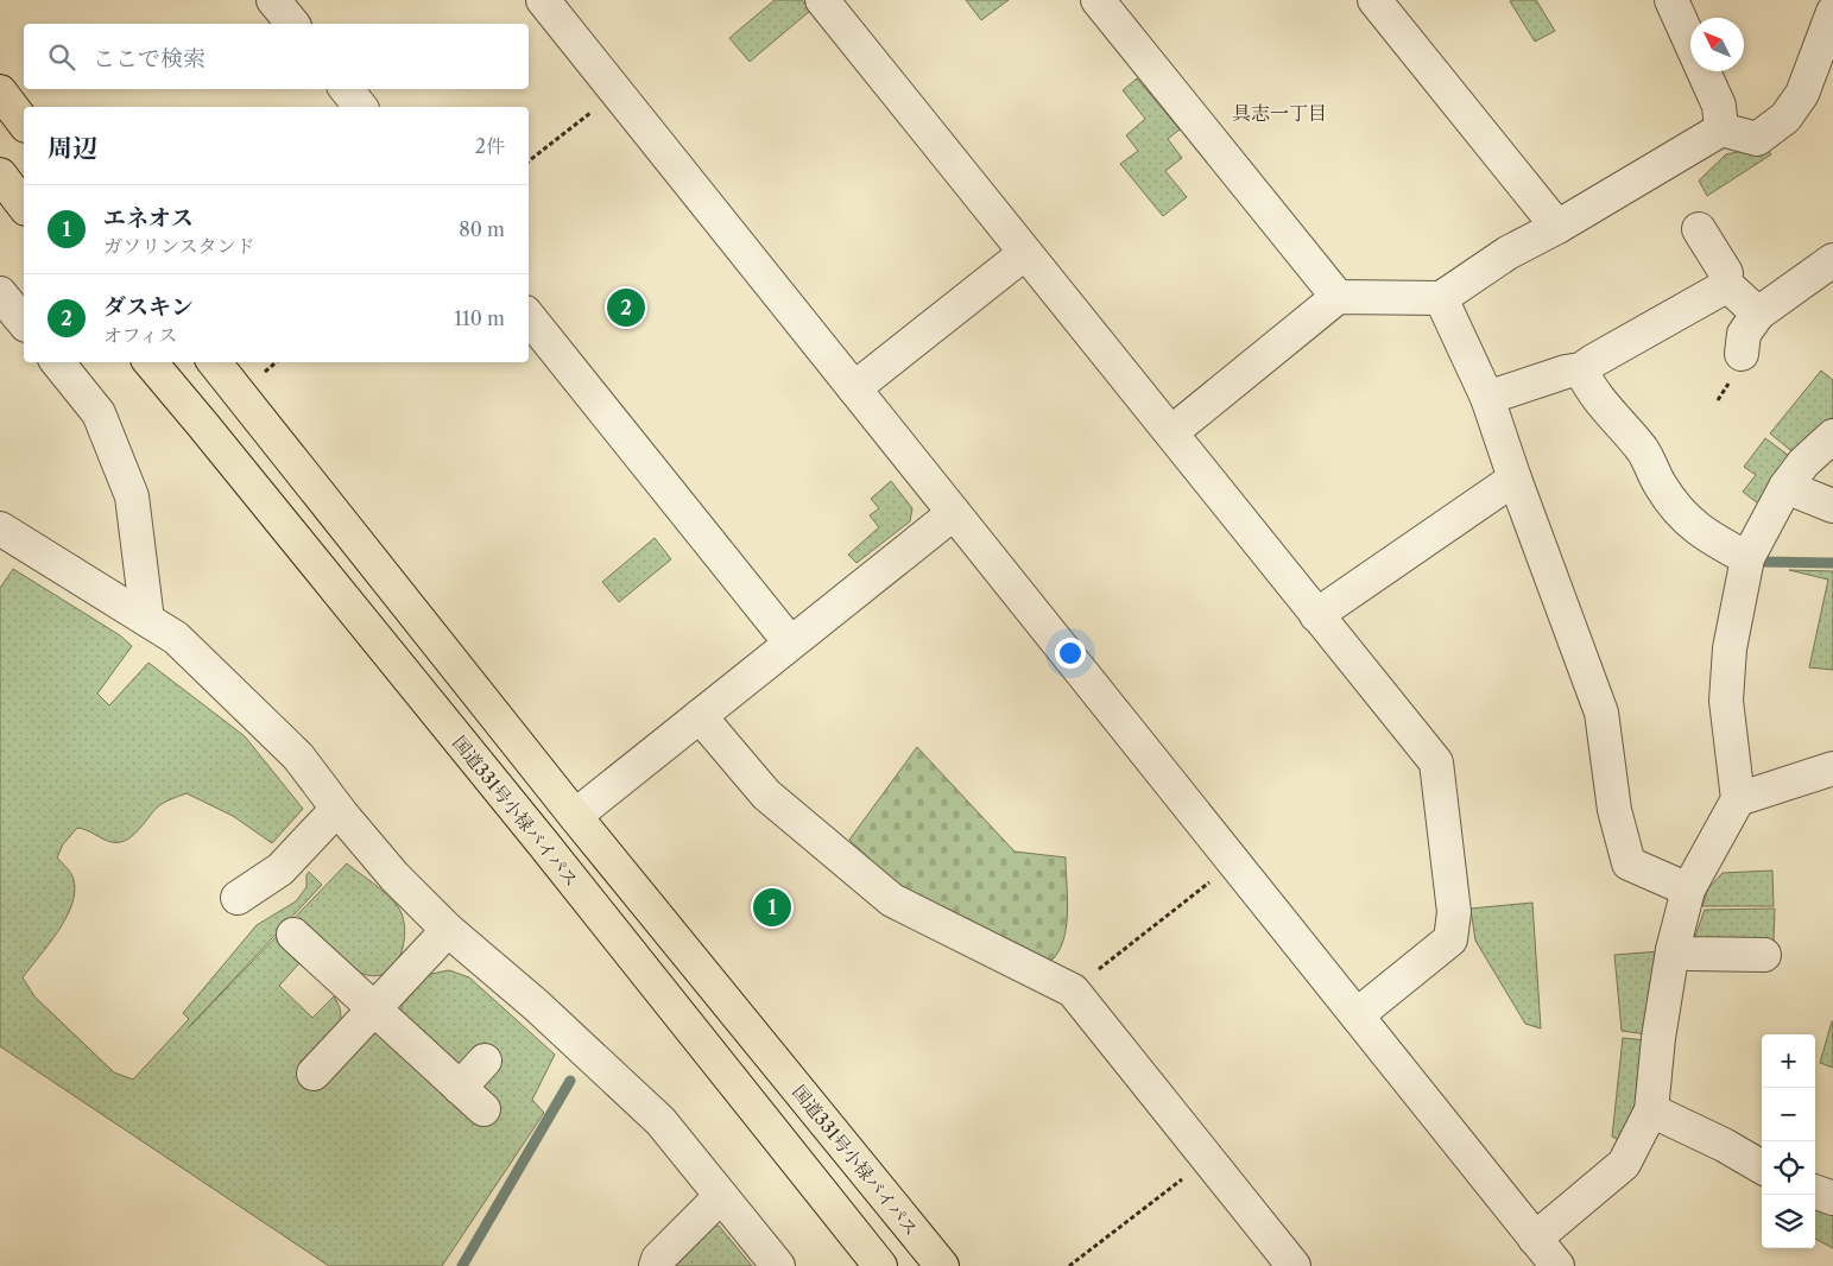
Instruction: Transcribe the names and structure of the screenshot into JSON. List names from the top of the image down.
{
  "streets": {
    "highway": ["国道331号小禄バイパス"]
  },
  "districts": ["具志一丁目"],
  "north": "top left",
  "page": {
    "search": "ここで検索",
    "heading": ["周辺", "2件"],
    "list": [
      {
        "mark": "1",
        "name": "エネオス",
        "note": "ガソリンスタンド",
        "value": "80 m"
      },
      {
        "mark": "2",
        "name": "ダスキン",
        "note": "オフィス",
        "value": "110 m"
      }
    ],
    "pins": ["2", "1"],
    "map_buttons": ["+", "−"]
  }
}
